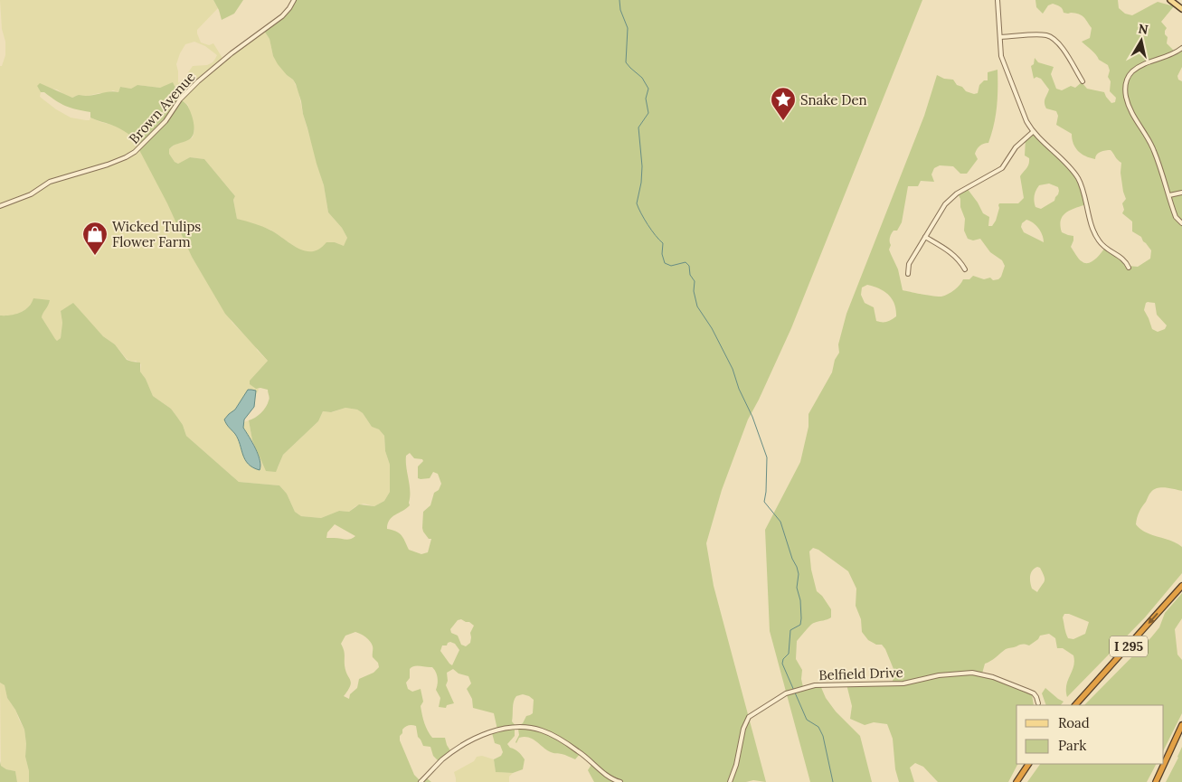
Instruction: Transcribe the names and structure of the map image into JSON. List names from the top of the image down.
{
  "streets": {
    "highway": ["I 295"],
    "street": ["Brown Avenue", "Belfield Drive"]
  },
  "places": {
    "place": ["Snake Den"],
    "shop": ["Wicked Tulips Flower Farm"]
  },
  "legend": ["Road", "Park"],
  "north": "top"
}
